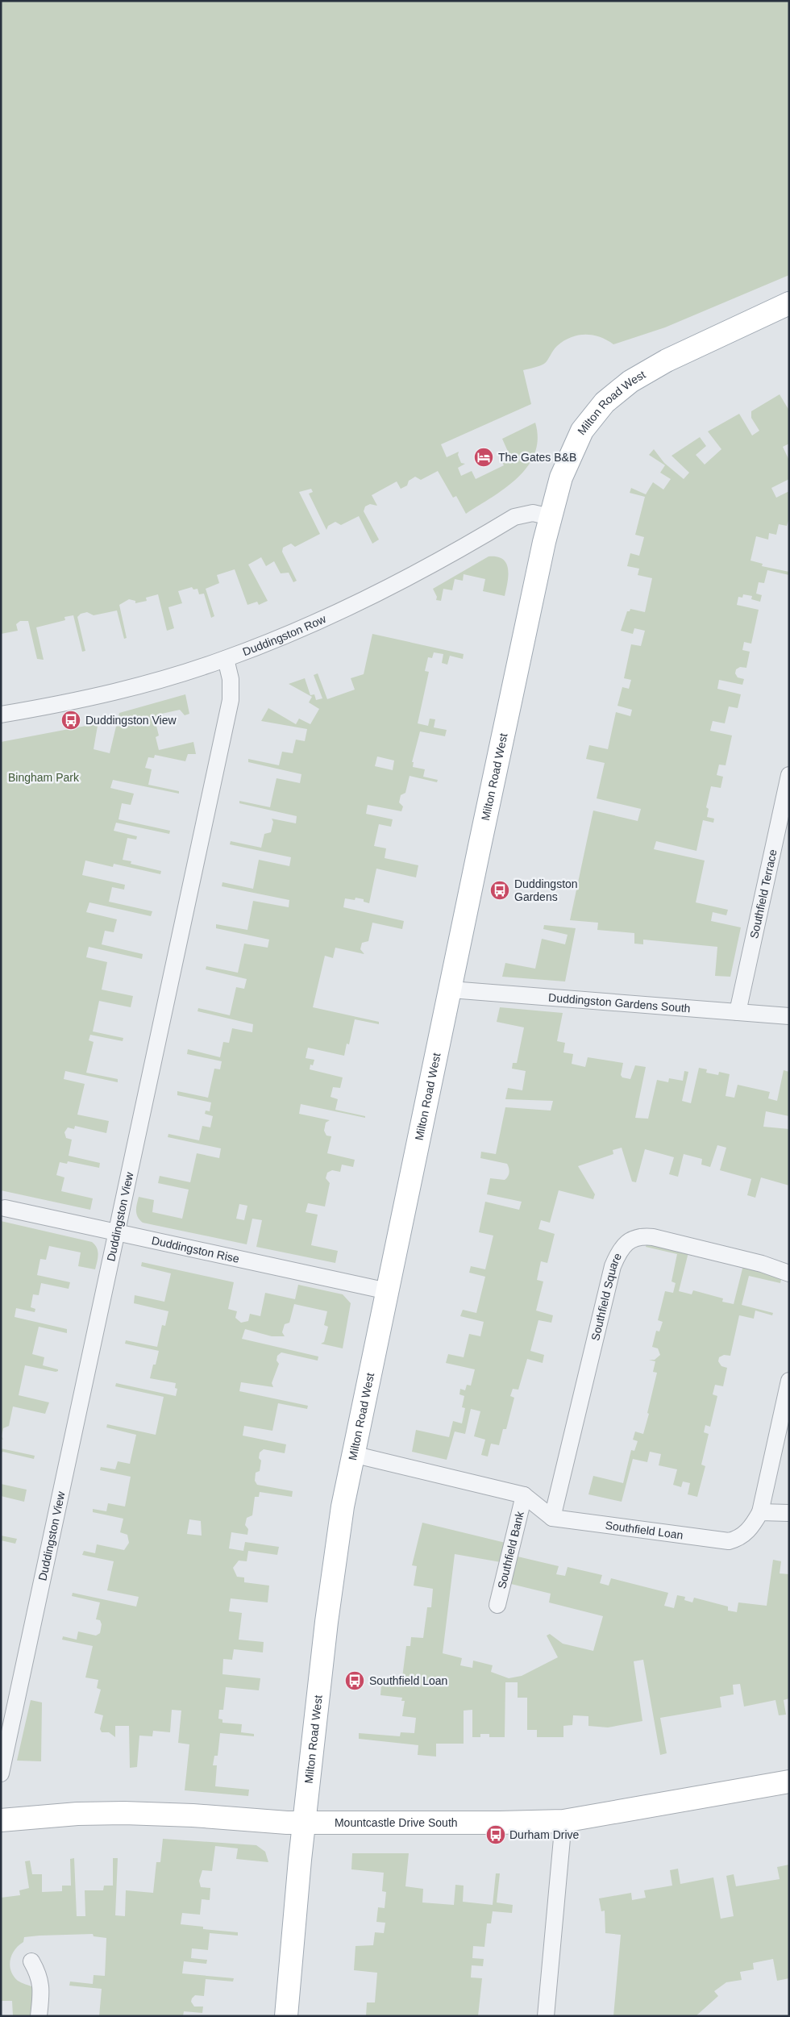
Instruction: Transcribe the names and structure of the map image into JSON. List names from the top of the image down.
{
  "streets": {
    "main road": ["Milton Road West", "Mountcastle Drive South"],
    "street": [
      "Duddingston Row",
      "Southfield Terrace",
      "Duddingston Gardens South",
      "Duddingston View",
      "Duddingston Rise",
      "Southfield Square",
      "Southfield Loan",
      "Southfield Bank"
    ]
  },
  "crossings": [
    ["Milton Road West", "Duddingston Row"],
    ["Milton Road West", "Duddingston Gardens South"],
    ["Milton Road West", "Duddingston Rise"],
    ["Milton Road West", "Mountcastle Drive South"],
    ["Duddingston Row", "Duddingston View"],
    ["Southfield Terrace", "Duddingston Gardens South"],
    ["Duddingston View", "Duddingston Rise"],
    ["Southfield Square", "Southfield Loan"]
  ],
  "parks": ["Bingham Park"],
  "places": {
    "hotel": ["The Gates B&B"],
    "bus stop": [
      "Duddingston View",
      "Duddingston Gardens",
      "Southfield Loan",
      "Durham Drive"
    ]
  }
}
